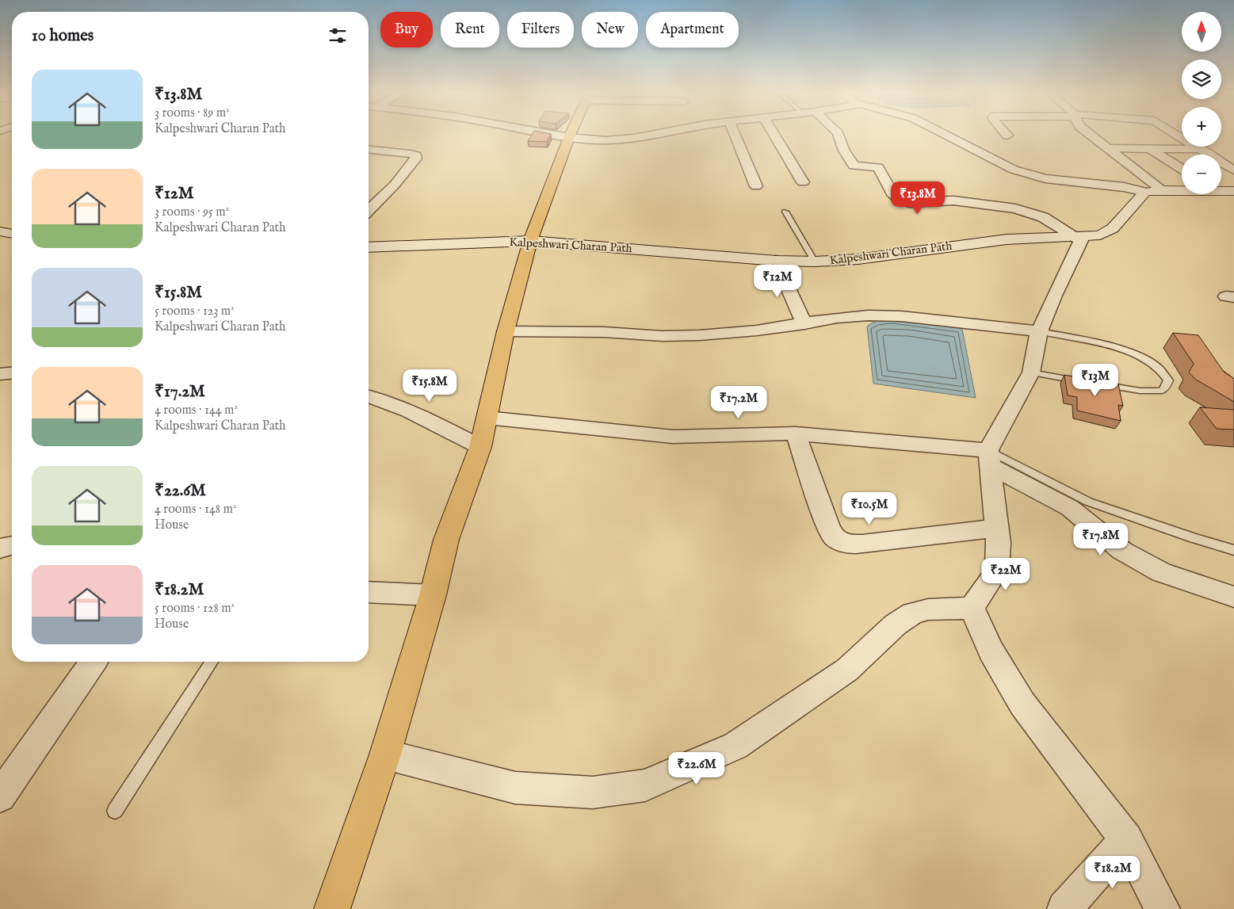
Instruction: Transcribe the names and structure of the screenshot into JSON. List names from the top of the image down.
{
  "streets": {
    "street": ["Kalpeshwari Charan Path"]
  },
  "north": "top",
  "page": {
    "map_buttons": ["+", "−"],
    "chip": [
      "Buy",
      "Rent",
      "Filters",
      "New",
      "Apartment"
    ],
    "heading": "10 homes",
    "list": [
      {
        "name": "₹13.8M",
        "note": "3 rooms · 89 m² · Kalpeshwari Charan Path"
      },
      {
        "name": "₹12M",
        "note": "3 rooms · 95 m² · Kalpeshwari Charan Path"
      },
      {
        "name": "₹15.8M",
        "note": "5 rooms · 123 m² · Kalpeshwari Charan Path"
      },
      {
        "name": "₹17.2M",
        "note": "4 rooms · 144 m² · Kalpeshwari Charan Path"
      },
      {
        "name": "₹22.6M",
        "note": "4 rooms · 148 m² · House"
      },
      {
        "name": "₹18.2M",
        "note": "5 rooms · 128 m² · House"
      }
    ],
    "price": [
      "₹13.8M",
      "₹12M",
      "₹13M",
      "₹15.8M",
      "₹17.2M",
      "₹10.5M",
      "₹17.8M",
      "₹22M",
      "₹22.6M",
      "₹18.2M"
    ]
  }
}
